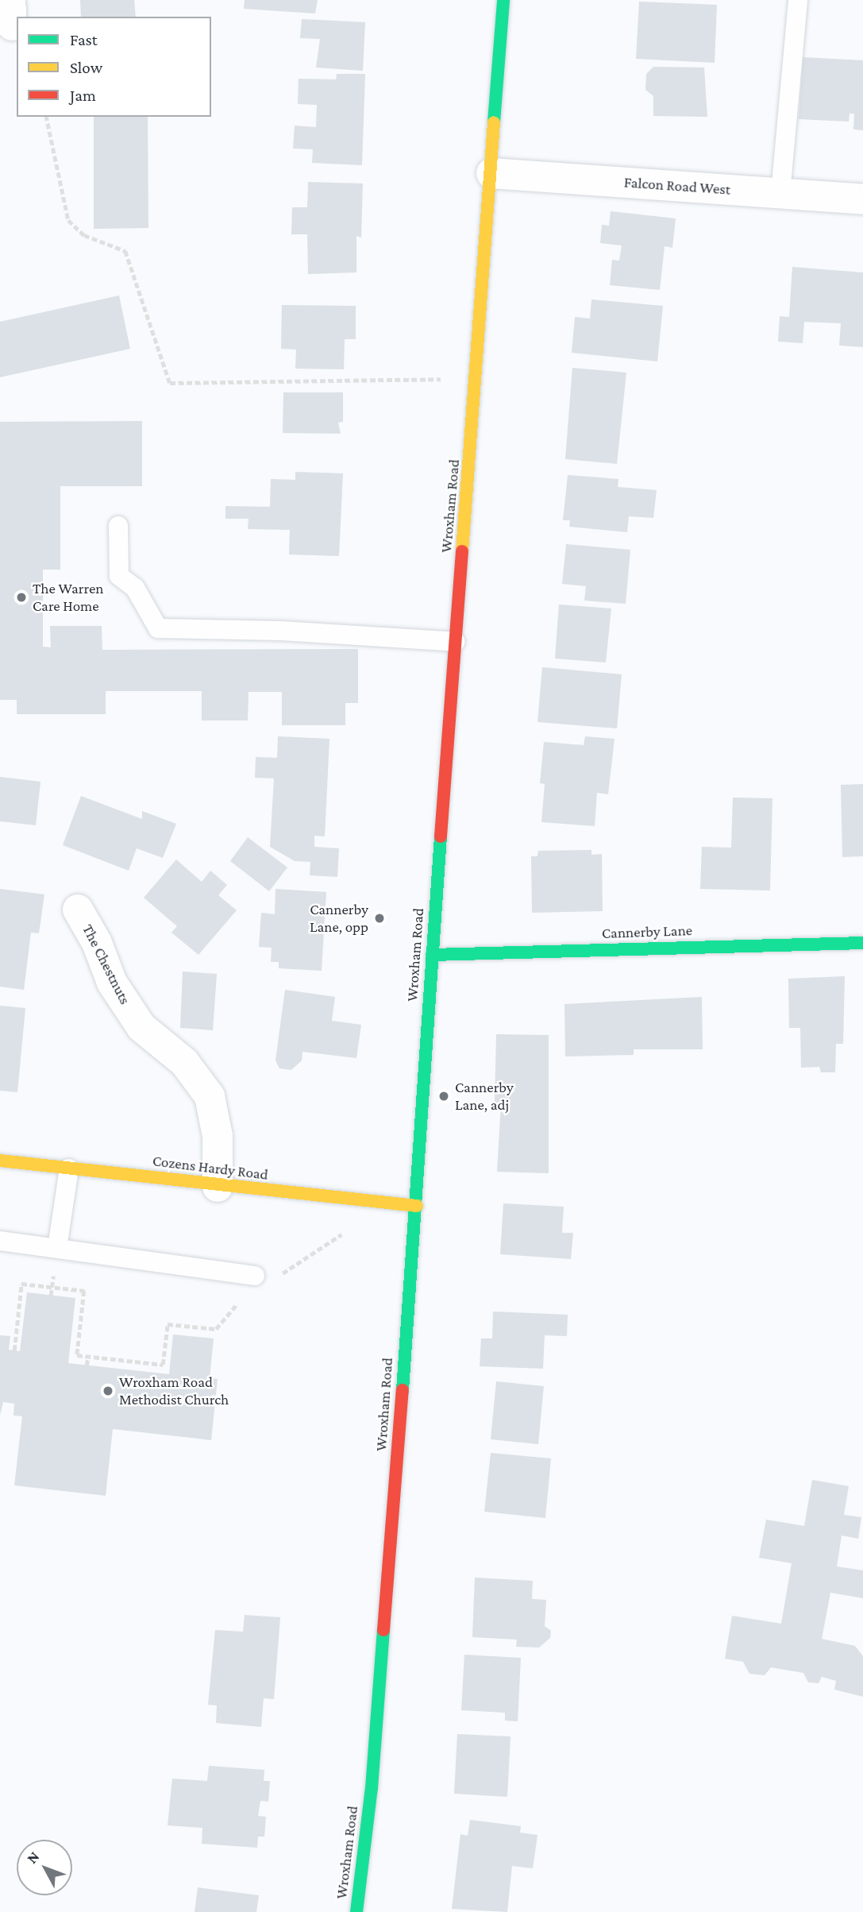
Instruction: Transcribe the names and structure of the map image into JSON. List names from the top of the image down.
{
  "streets": {
    "main road": ["Wroxham Road", "Cannerby Lane", "Cozens Hardy Road"],
    "street": ["Falcon Road West", "The Chestnuts"]
  },
  "crossings": [
    ["Falcon Road West", "Wroxham Road"],
    ["Wroxham Road", "Cannerby Lane"],
    ["Wroxham Road", "Cozens Hardy Road"],
    ["The Chestnuts", "Cozens Hardy Road"]
  ],
  "places": [
    "The Warren Care Home",
    "Cannerby Lane, opp",
    "Cannerby Lane, adj",
    "Wroxham Road Methodist Church"
  ],
  "legend": ["Fast", "Slow", "Jam"],
  "north": "top left"
}
